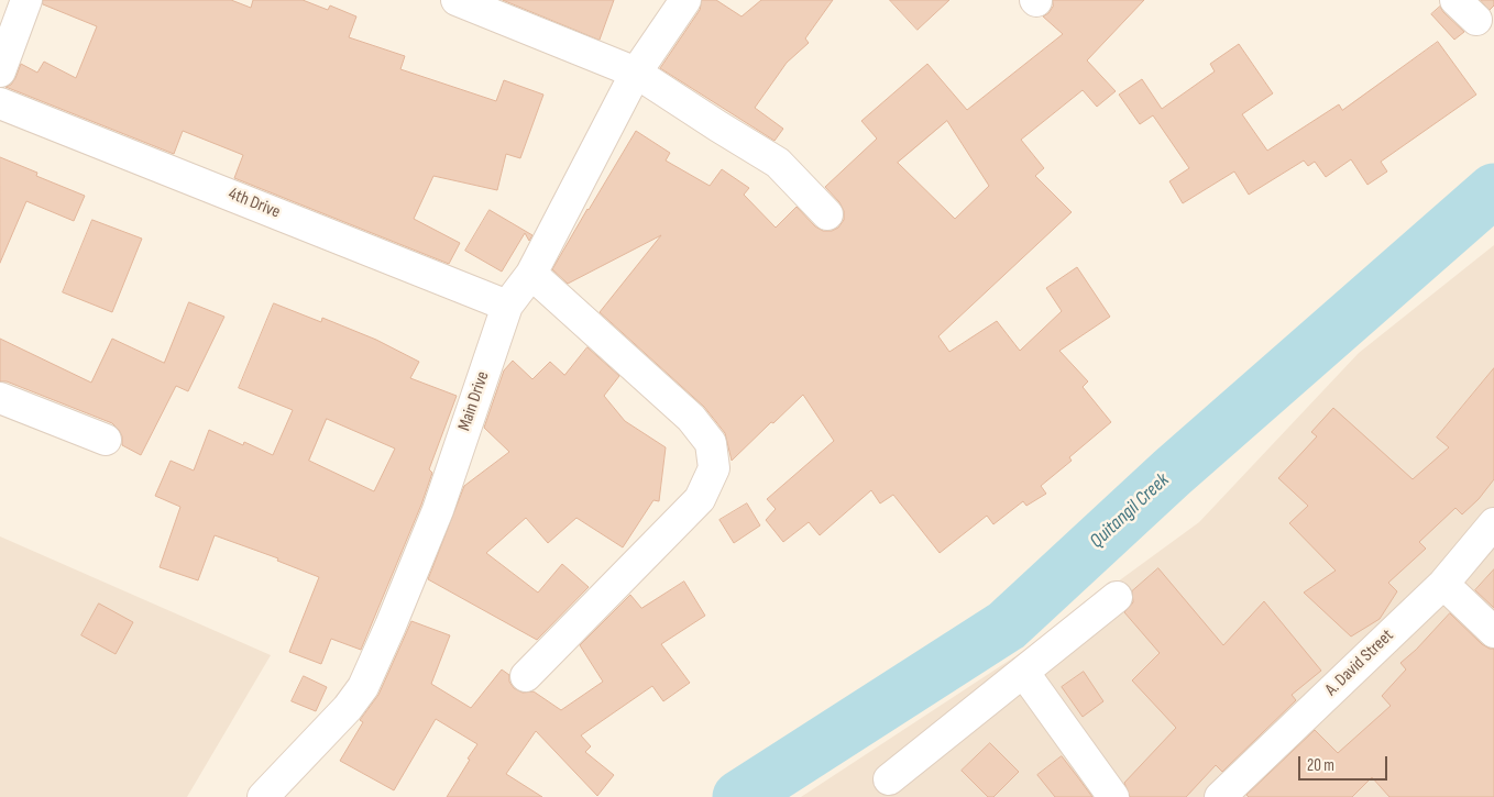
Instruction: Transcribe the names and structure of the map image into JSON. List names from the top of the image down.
{
  "streets": {
    "street": ["4th Drive", "Main Drive", "A. David Street"]
  },
  "crossings": [
    ["4th Drive", "Main Drive"]
  ],
  "water": ["Quitangil Creek"],
  "scale_bar": "20 m"
}
